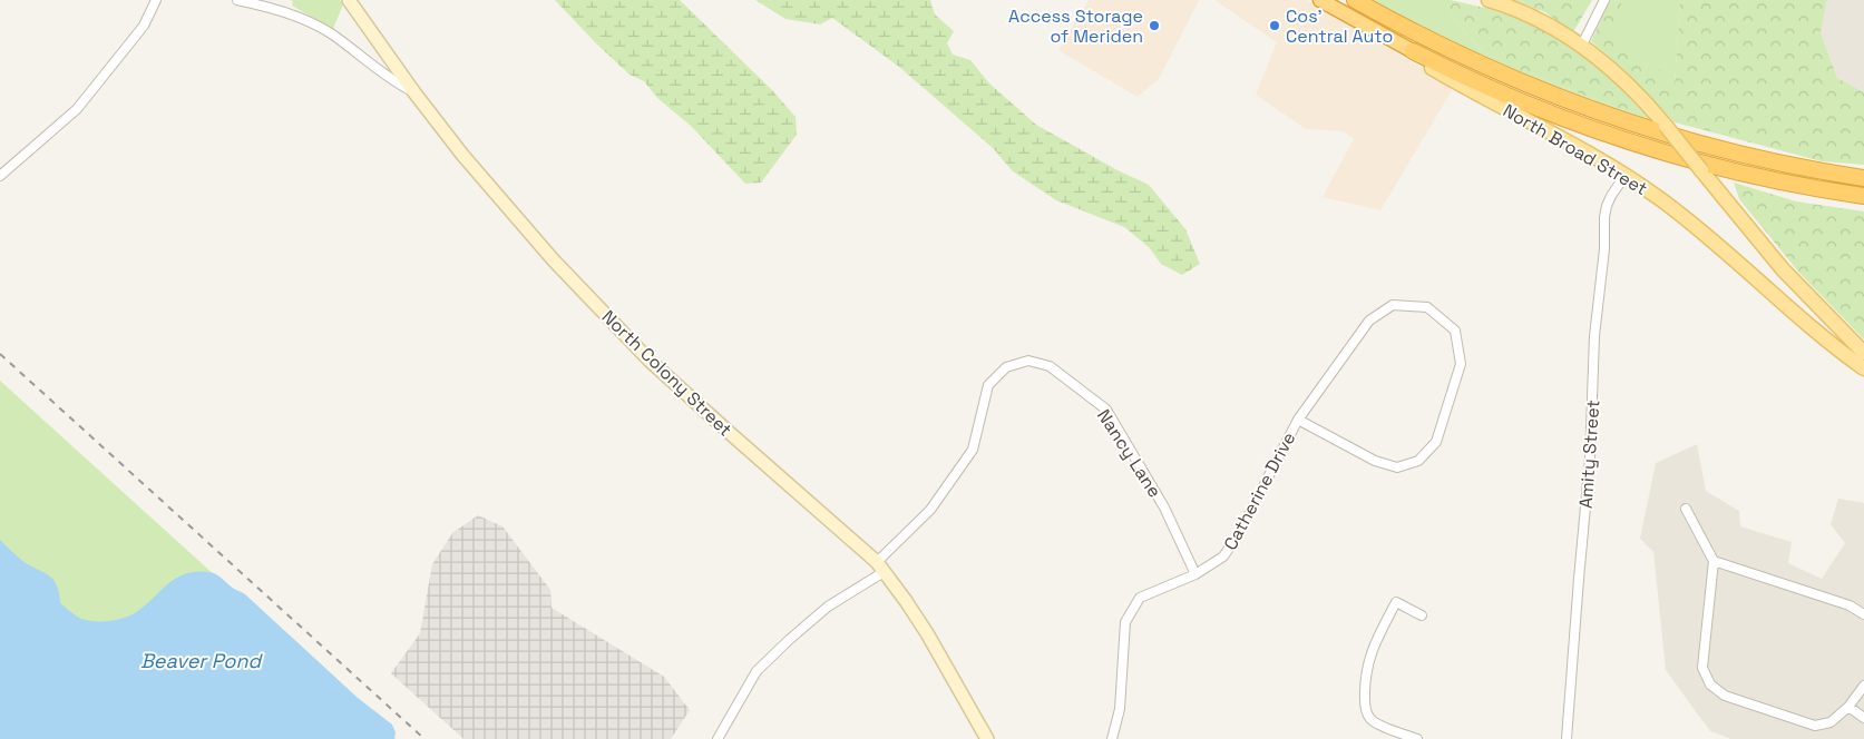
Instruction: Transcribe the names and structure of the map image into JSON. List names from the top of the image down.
{
  "streets": {
    "highway": ["North Broad Street"],
    "main road": ["North Colony Street"],
    "street": ["Nancy Lane", "Amity Street", "Catherine Drive"]
  },
  "crossings": [
    ["North Broad Street", "Amity Street"],
    ["North Colony Street", "Nancy Lane"],
    ["Nancy Lane", "Catherine Drive"]
  ],
  "water": ["Beaver Pond"],
  "places": ["Access Storage of Meriden", "Cos' Central Auto"]
}
